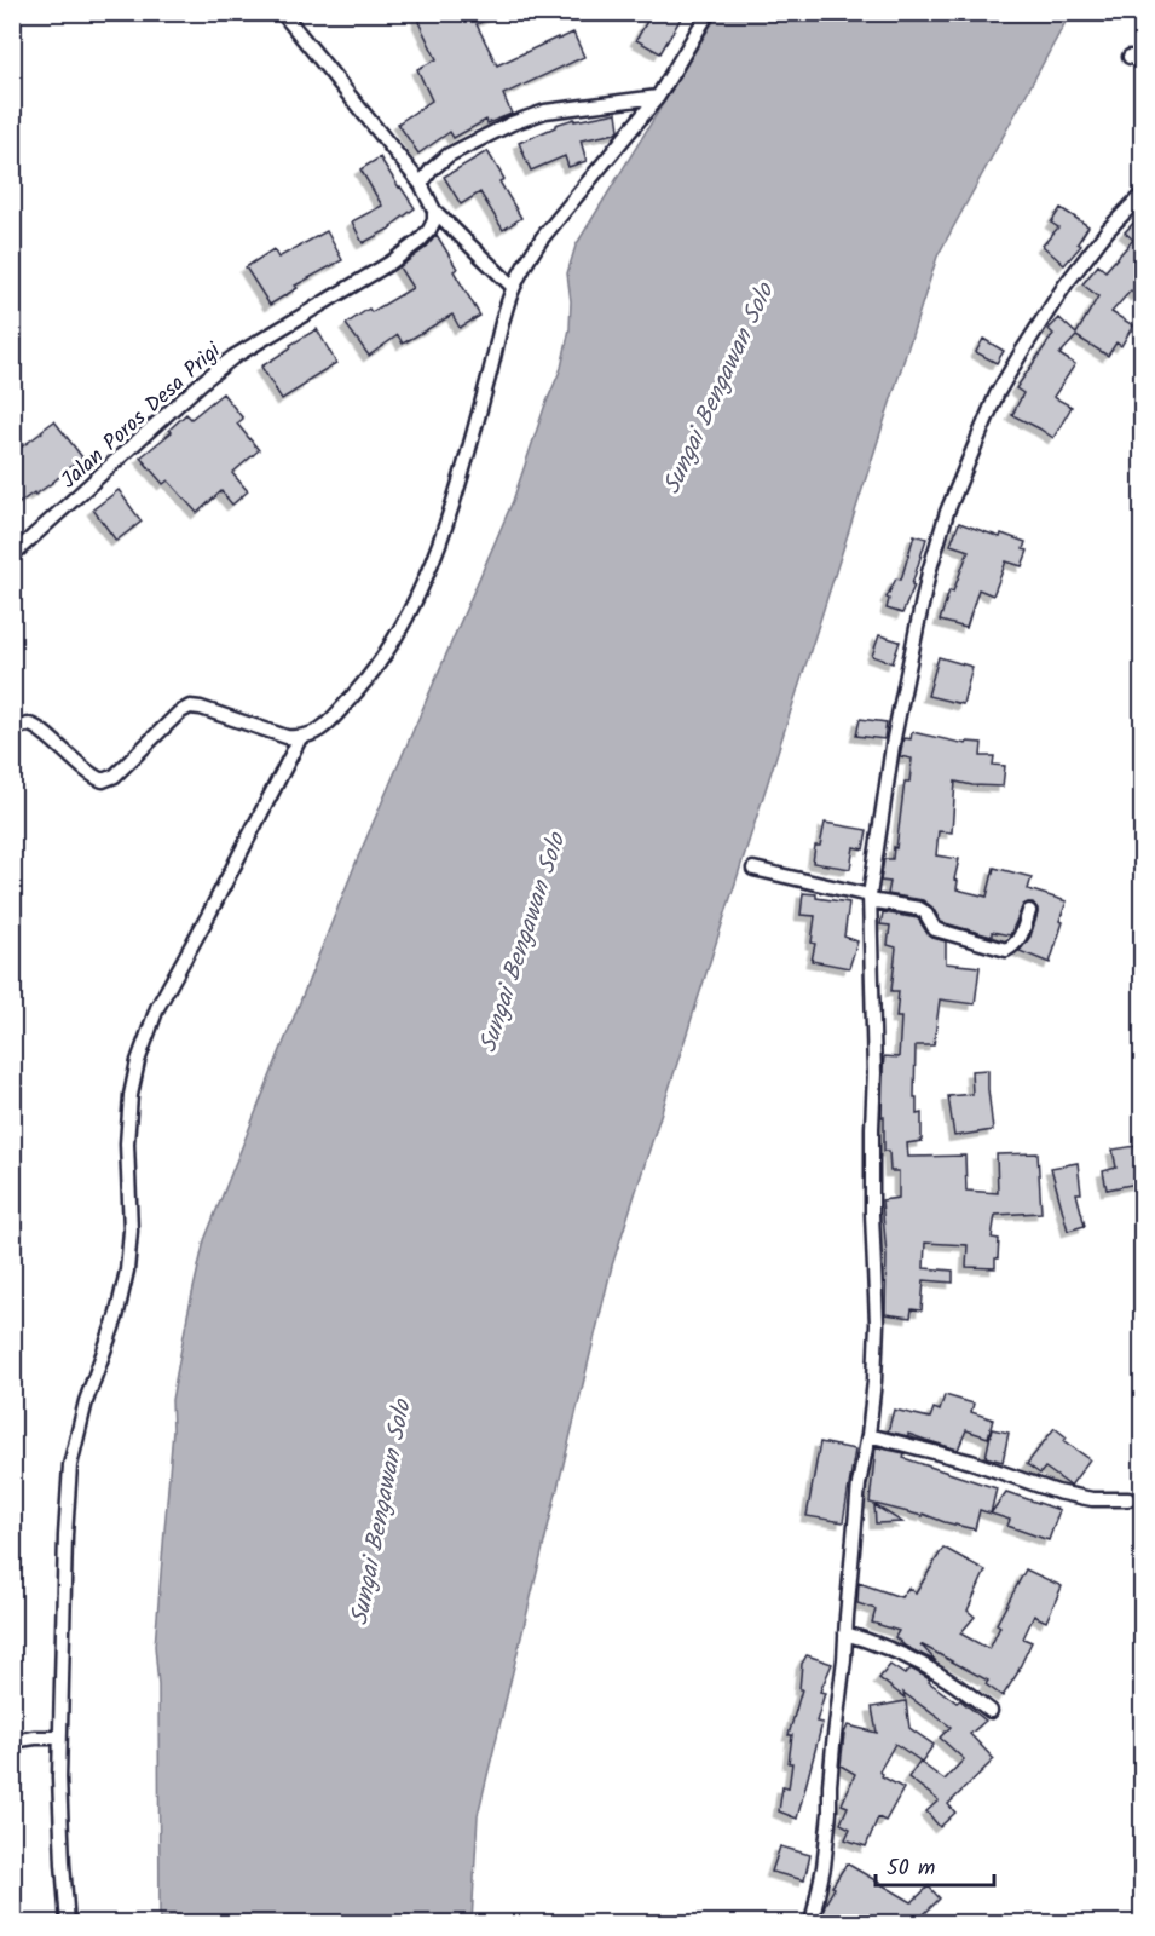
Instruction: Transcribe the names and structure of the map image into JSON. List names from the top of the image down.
{
  "streets": {
    "street": ["Jalan Poros Desa Prigi"]
  },
  "water": ["Sungai Bengawan Solo"],
  "scale_bar": "50 m"
}
